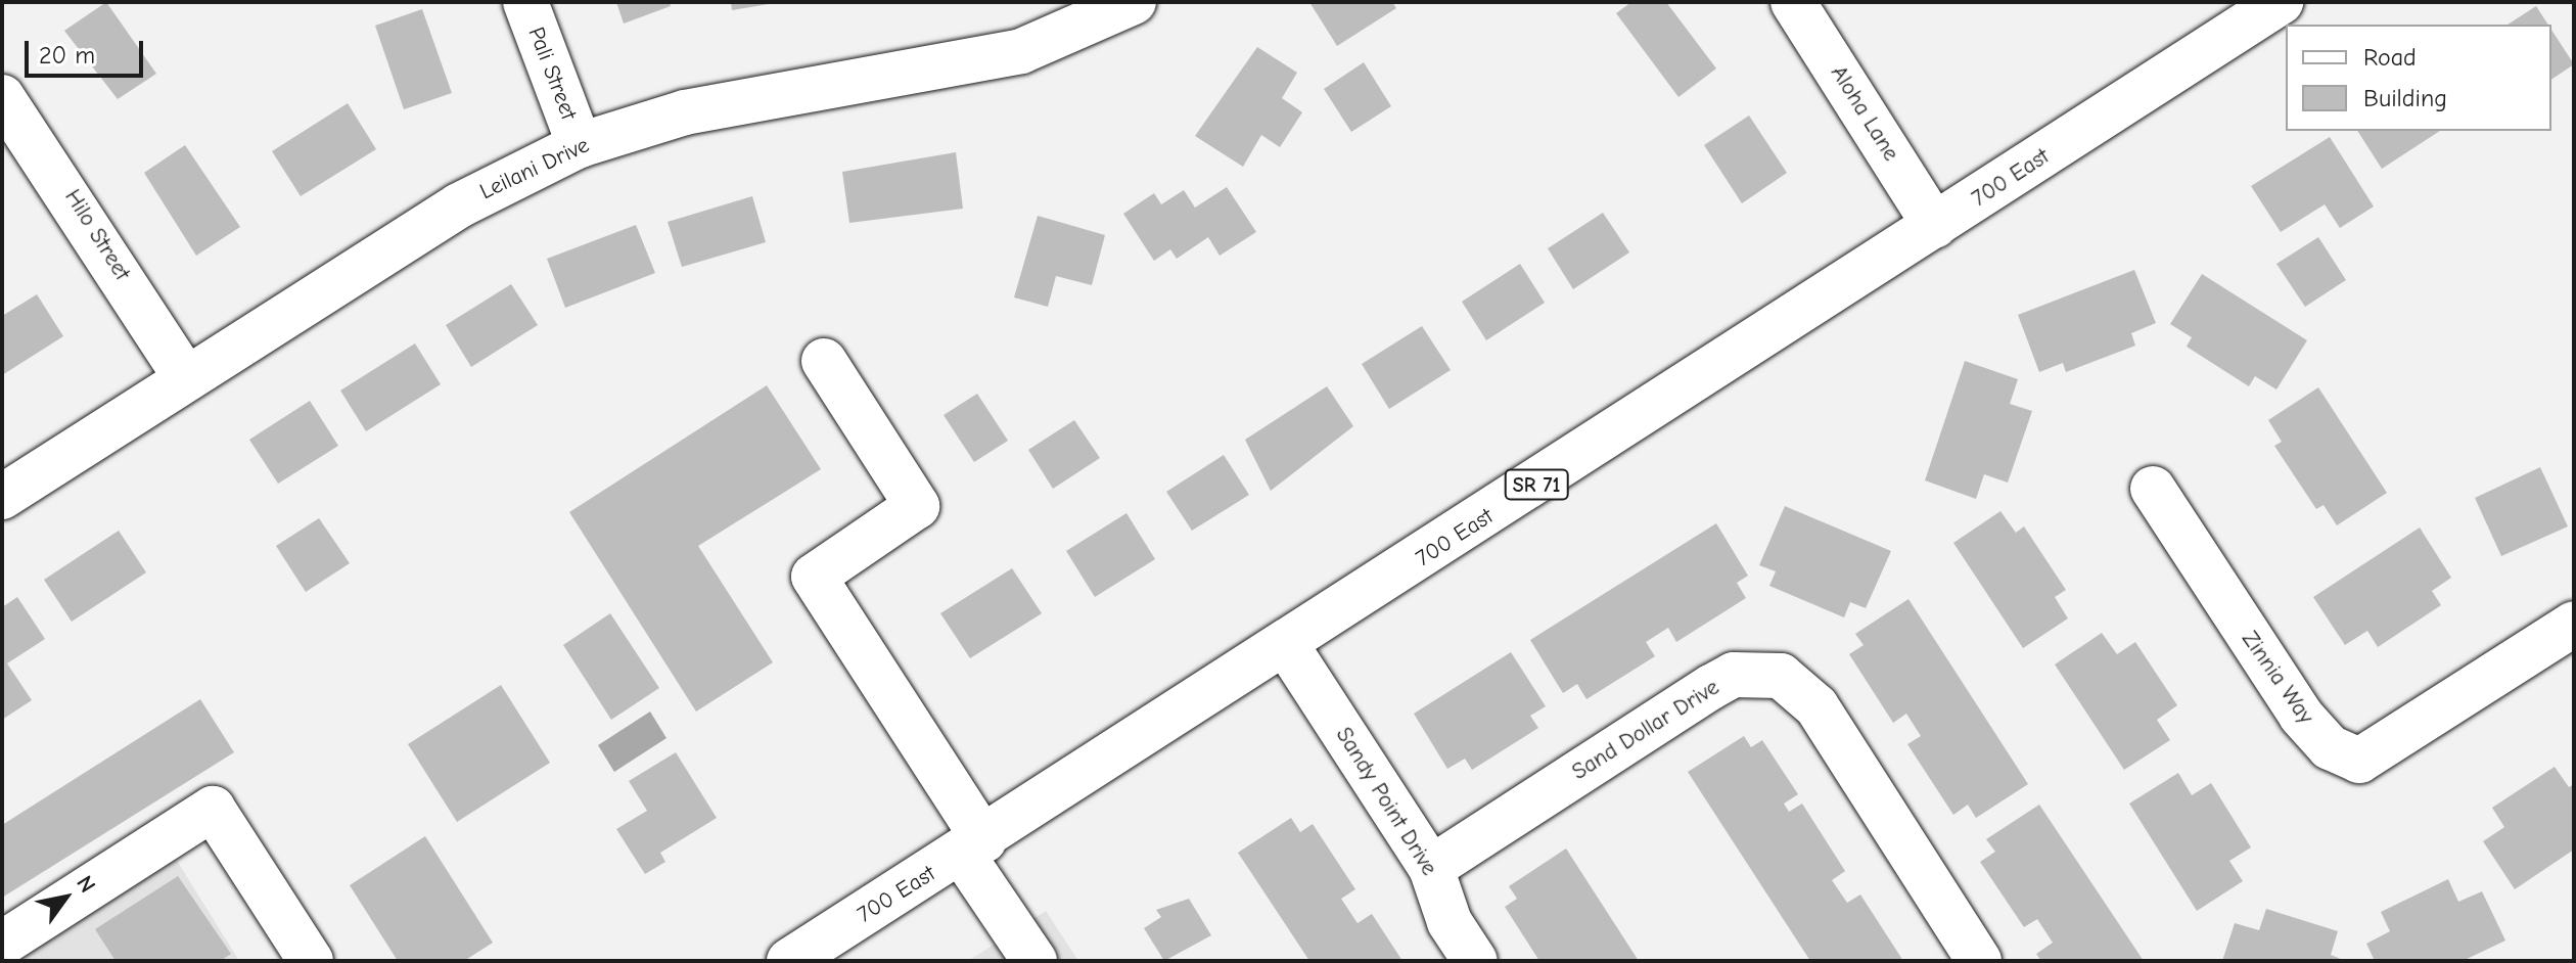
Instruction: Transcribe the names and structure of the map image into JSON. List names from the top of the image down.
{
  "streets": {
    "street": [
      "Pali Street",
      "Aloha Lane",
      "Leilani Drive",
      "700 East",
      "Hilo Street",
      "SR 71",
      "Zinnia Way",
      "Sand Dollar Drive",
      "Sandy Point Drive"
    ]
  },
  "crossings": [
    ["Pali Street", "Leilani Drive"],
    ["Aloha Lane", "700 East"],
    ["Leilani Drive", "Hilo Street"],
    ["700 East", "Sandy Point Drive"],
    ["Sand Dollar Drive", "Sandy Point Drive"]
  ],
  "legend": ["Road", "Building"],
  "scale_bar": "20 m",
  "north": "top right"
}
